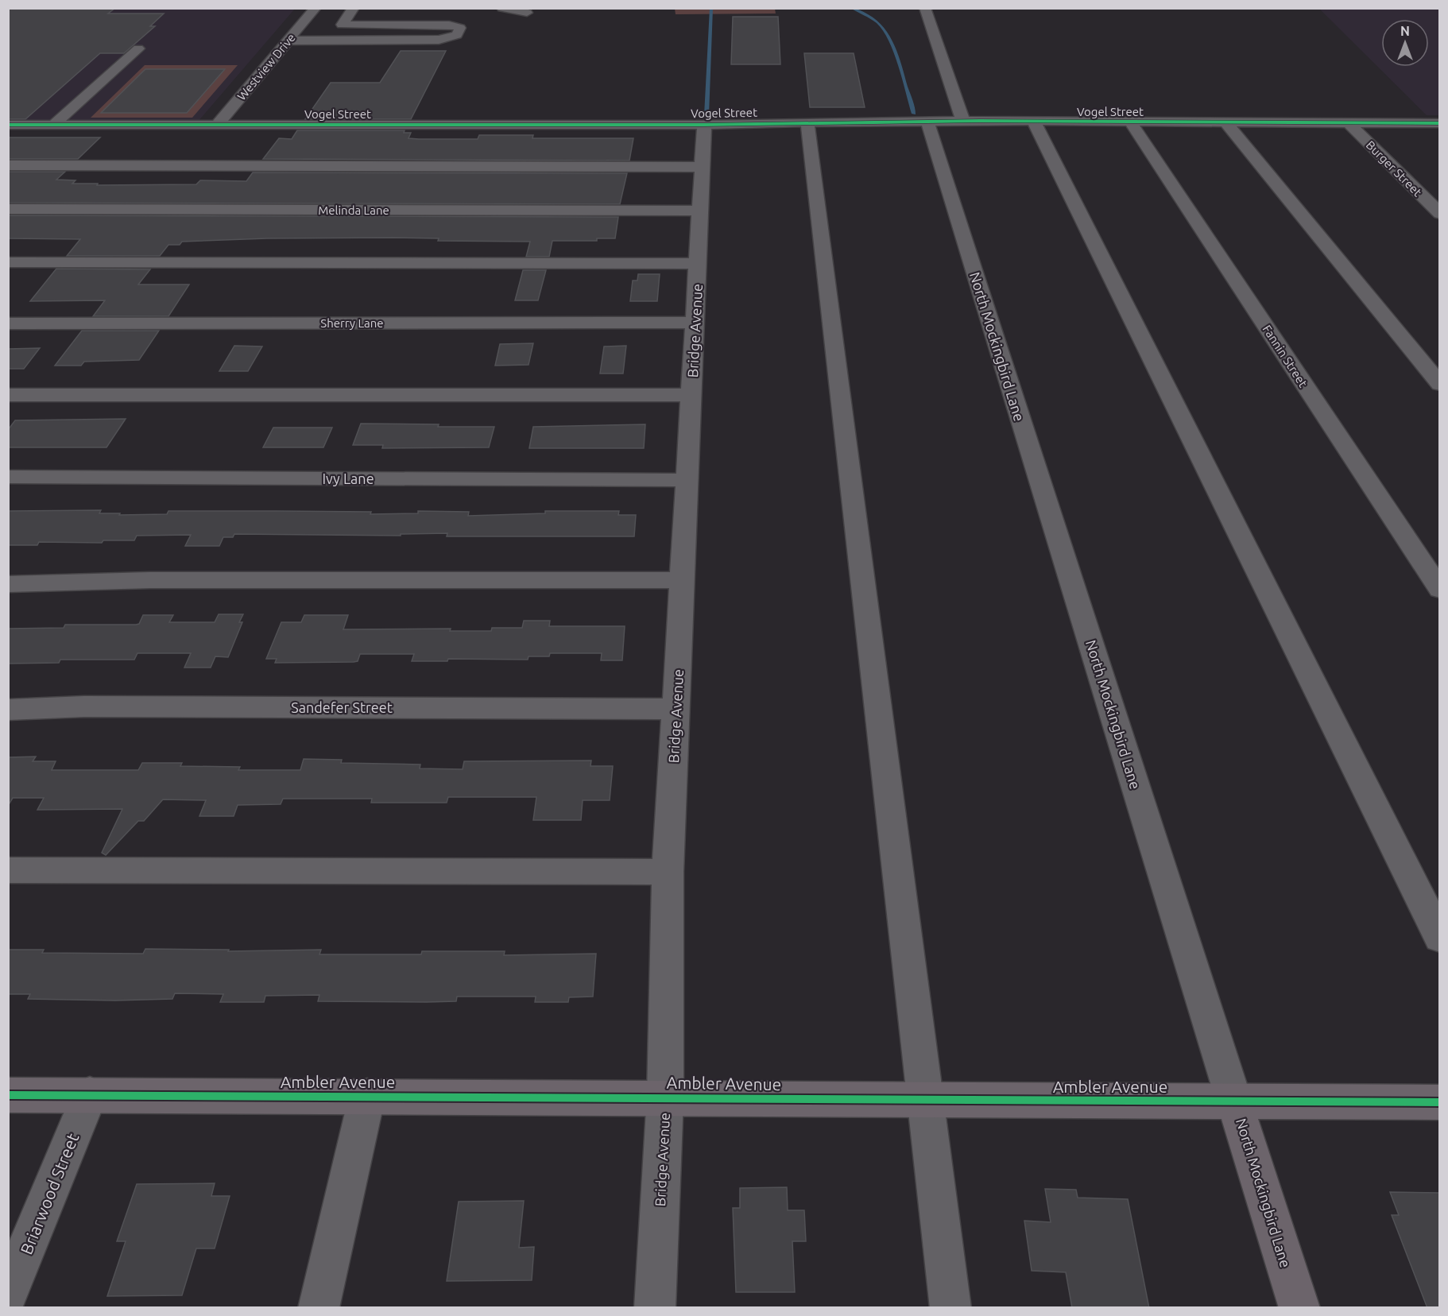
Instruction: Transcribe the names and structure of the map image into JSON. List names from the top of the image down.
{
  "streets": {
    "main road": ["North Mockingbird Lane", "Ambler Avenue"],
    "street": [
      "Westview Drive",
      "Vogel Street",
      "Burger Street",
      "Melinda Lane",
      "Sherry Lane",
      "Bridge Avenue",
      "Fannin Street",
      "Ivy Lane",
      "Sandefer Street",
      "Briarwood Street"
    ]
  },
  "crossings": [
    ["Westview Drive", "Vogel Street"],
    ["Vogel Street", "Burger Street"],
    ["Vogel Street", "Bridge Avenue"],
    ["Vogel Street", "North Mockingbird Lane"],
    ["Vogel Street", "Fannin Street"],
    ["Melinda Lane", "Bridge Avenue"],
    ["Sherry Lane", "Bridge Avenue"],
    ["Bridge Avenue", "Ivy Lane"],
    ["Bridge Avenue", "Sandefer Street"],
    ["Bridge Avenue", "Ambler Avenue"],
    ["North Mockingbird Lane", "Ambler Avenue"],
    ["Ambler Avenue", "Briarwood Street"]
  ],
  "north": "top"
}
